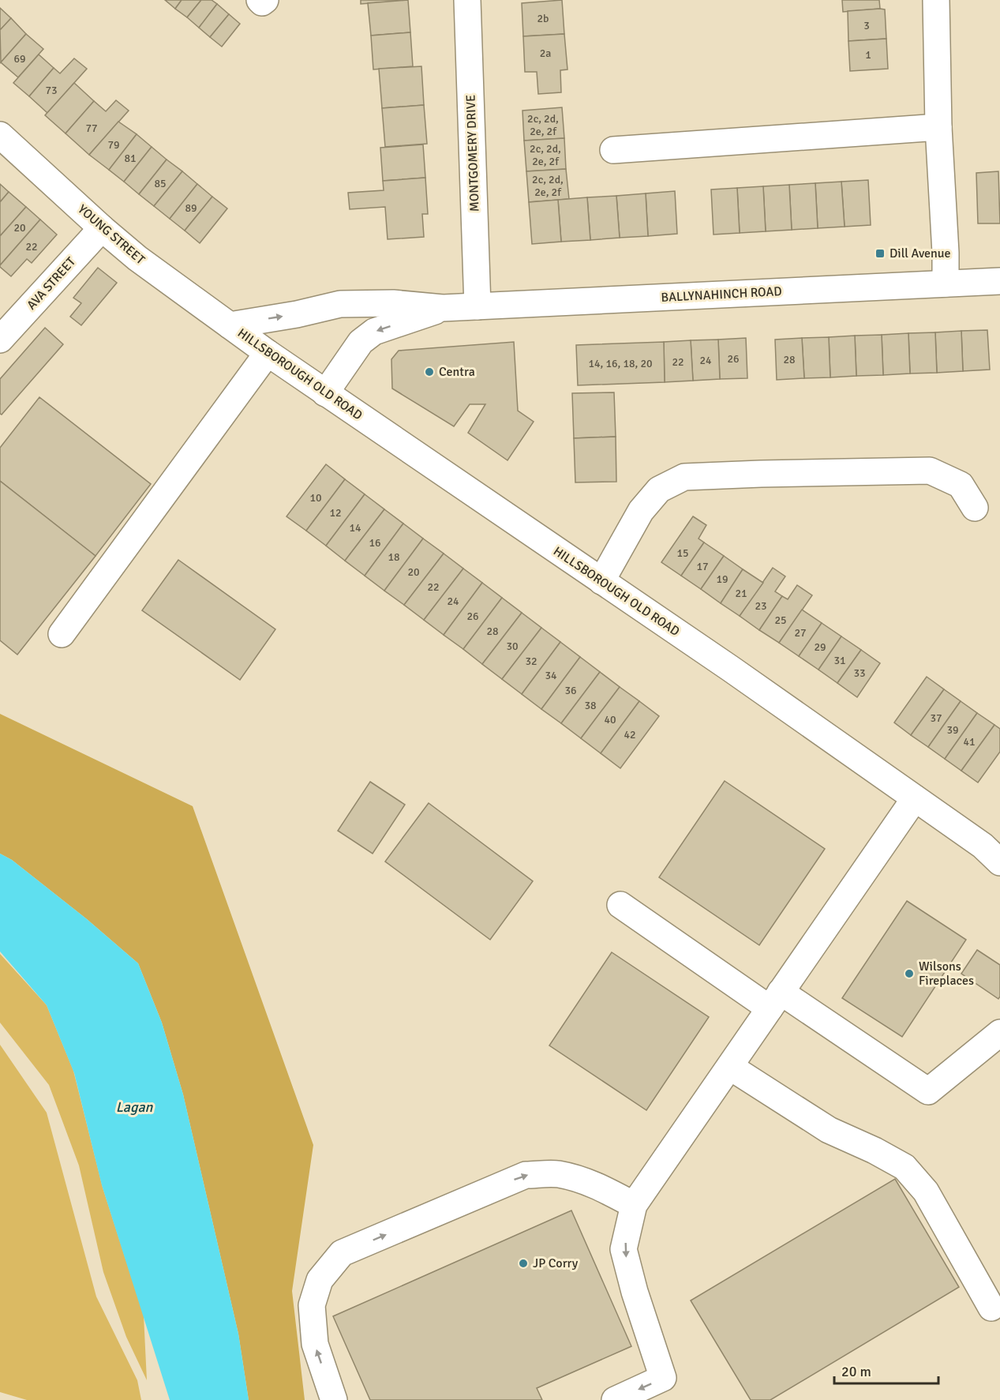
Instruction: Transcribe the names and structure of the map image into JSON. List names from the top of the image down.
{
  "streets": {
    "street": [
      "MONTGOMERY DRIVE",
      "YOUNG STREET",
      "AVA STREET",
      "BALLYNAHINCH ROAD",
      "HILLSBOROUGH OLD ROAD"
    ]
  },
  "crossings": [
    ["MONTGOMERY DRIVE", "BALLYNAHINCH ROAD"],
    ["YOUNG STREET", "AVA STREET"],
    ["YOUNG STREET", "BALLYNAHINCH ROAD"],
    ["YOUNG STREET", "HILLSBOROUGH OLD ROAD"],
    ["BALLYNAHINCH ROAD", "HILLSBOROUGH OLD ROAD"]
  ],
  "water": ["Lagan"],
  "places": {
    "transit": ["Dill Avenue"],
    "other": ["Centra", "Wilsons Fireplaces", "JP Corry"]
  },
  "house_numbers": [
    "2b",
    "3",
    "2a",
    "1",
    "69",
    "73",
    "2c, 2d, 2e, 2f",
    "77",
    "79",
    "2c, 2d, 2e, 2f",
    "81",
    "2c, 2d, 2e, 2f",
    "85",
    "89",
    "20",
    "22",
    "26",
    "28",
    "24",
    "22",
    "14, 16, 18, 20",
    "10",
    "12",
    "14",
    "16",
    "15",
    "18",
    "17",
    "20",
    "19",
    "22",
    "21",
    "24",
    "23",
    "26",
    "25",
    "28",
    "27",
    "30",
    "29",
    "31",
    "32",
    "33",
    "34",
    "36",
    "38",
    "37",
    "40",
    "39",
    "42",
    "41"
  ],
  "scale_bar": "20 m"
}
